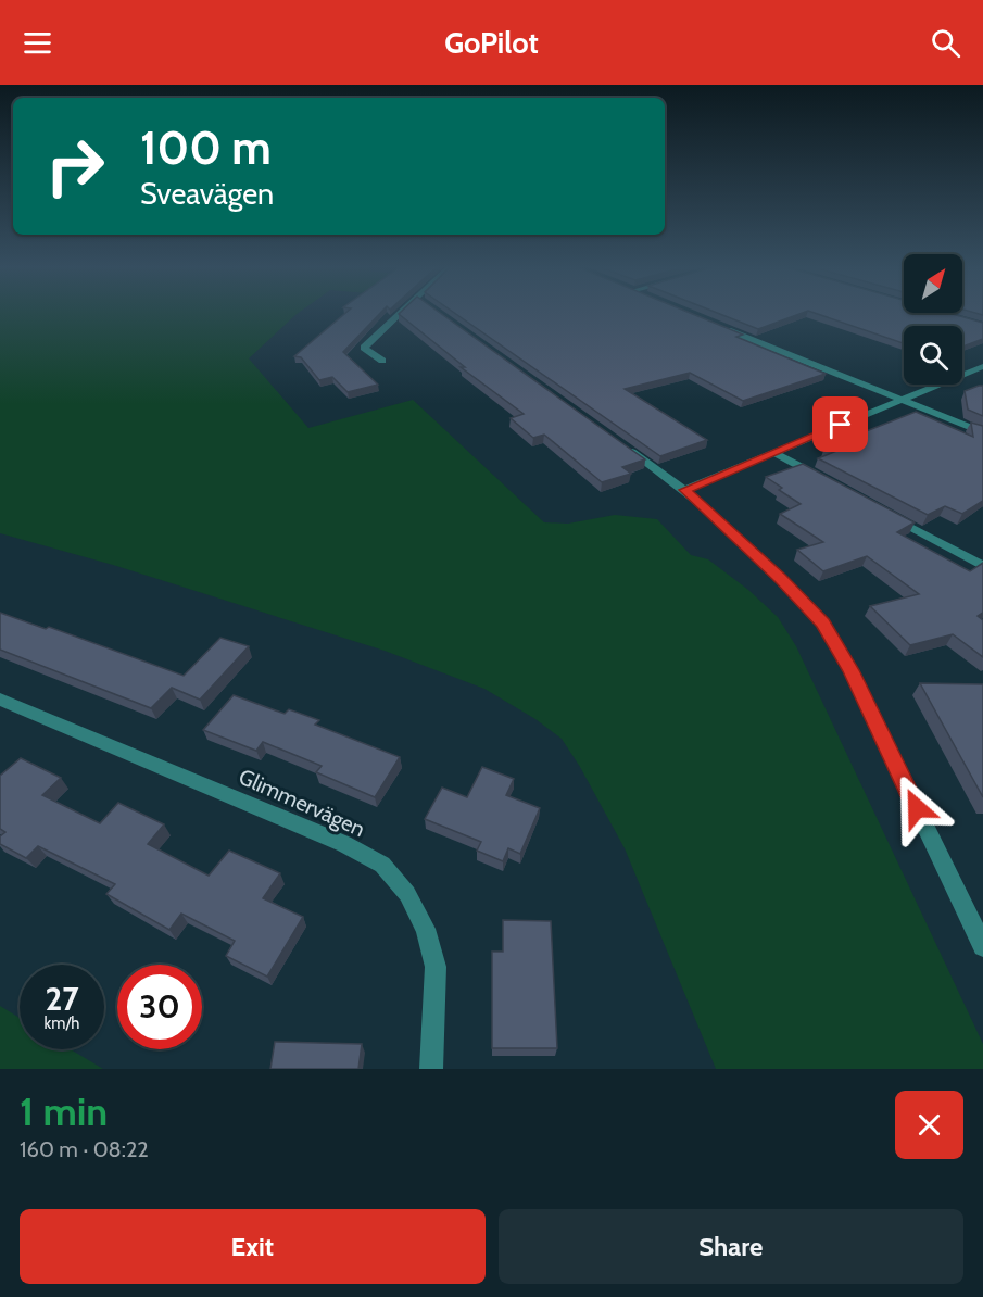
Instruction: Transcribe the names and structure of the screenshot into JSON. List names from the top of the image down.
{
  "streets": {
    "street": ["Glimmervägen"]
  },
  "north": "top right",
  "page": {
    "header": "GoPilot",
    "turn": ["100 m", "Sveavägen"],
    "speed": "27 km/h",
    "limit": "30",
    "heading": ["1 min", "160 m · 08:22"],
    "buttons": ["Exit", "Share"]
  }
}
